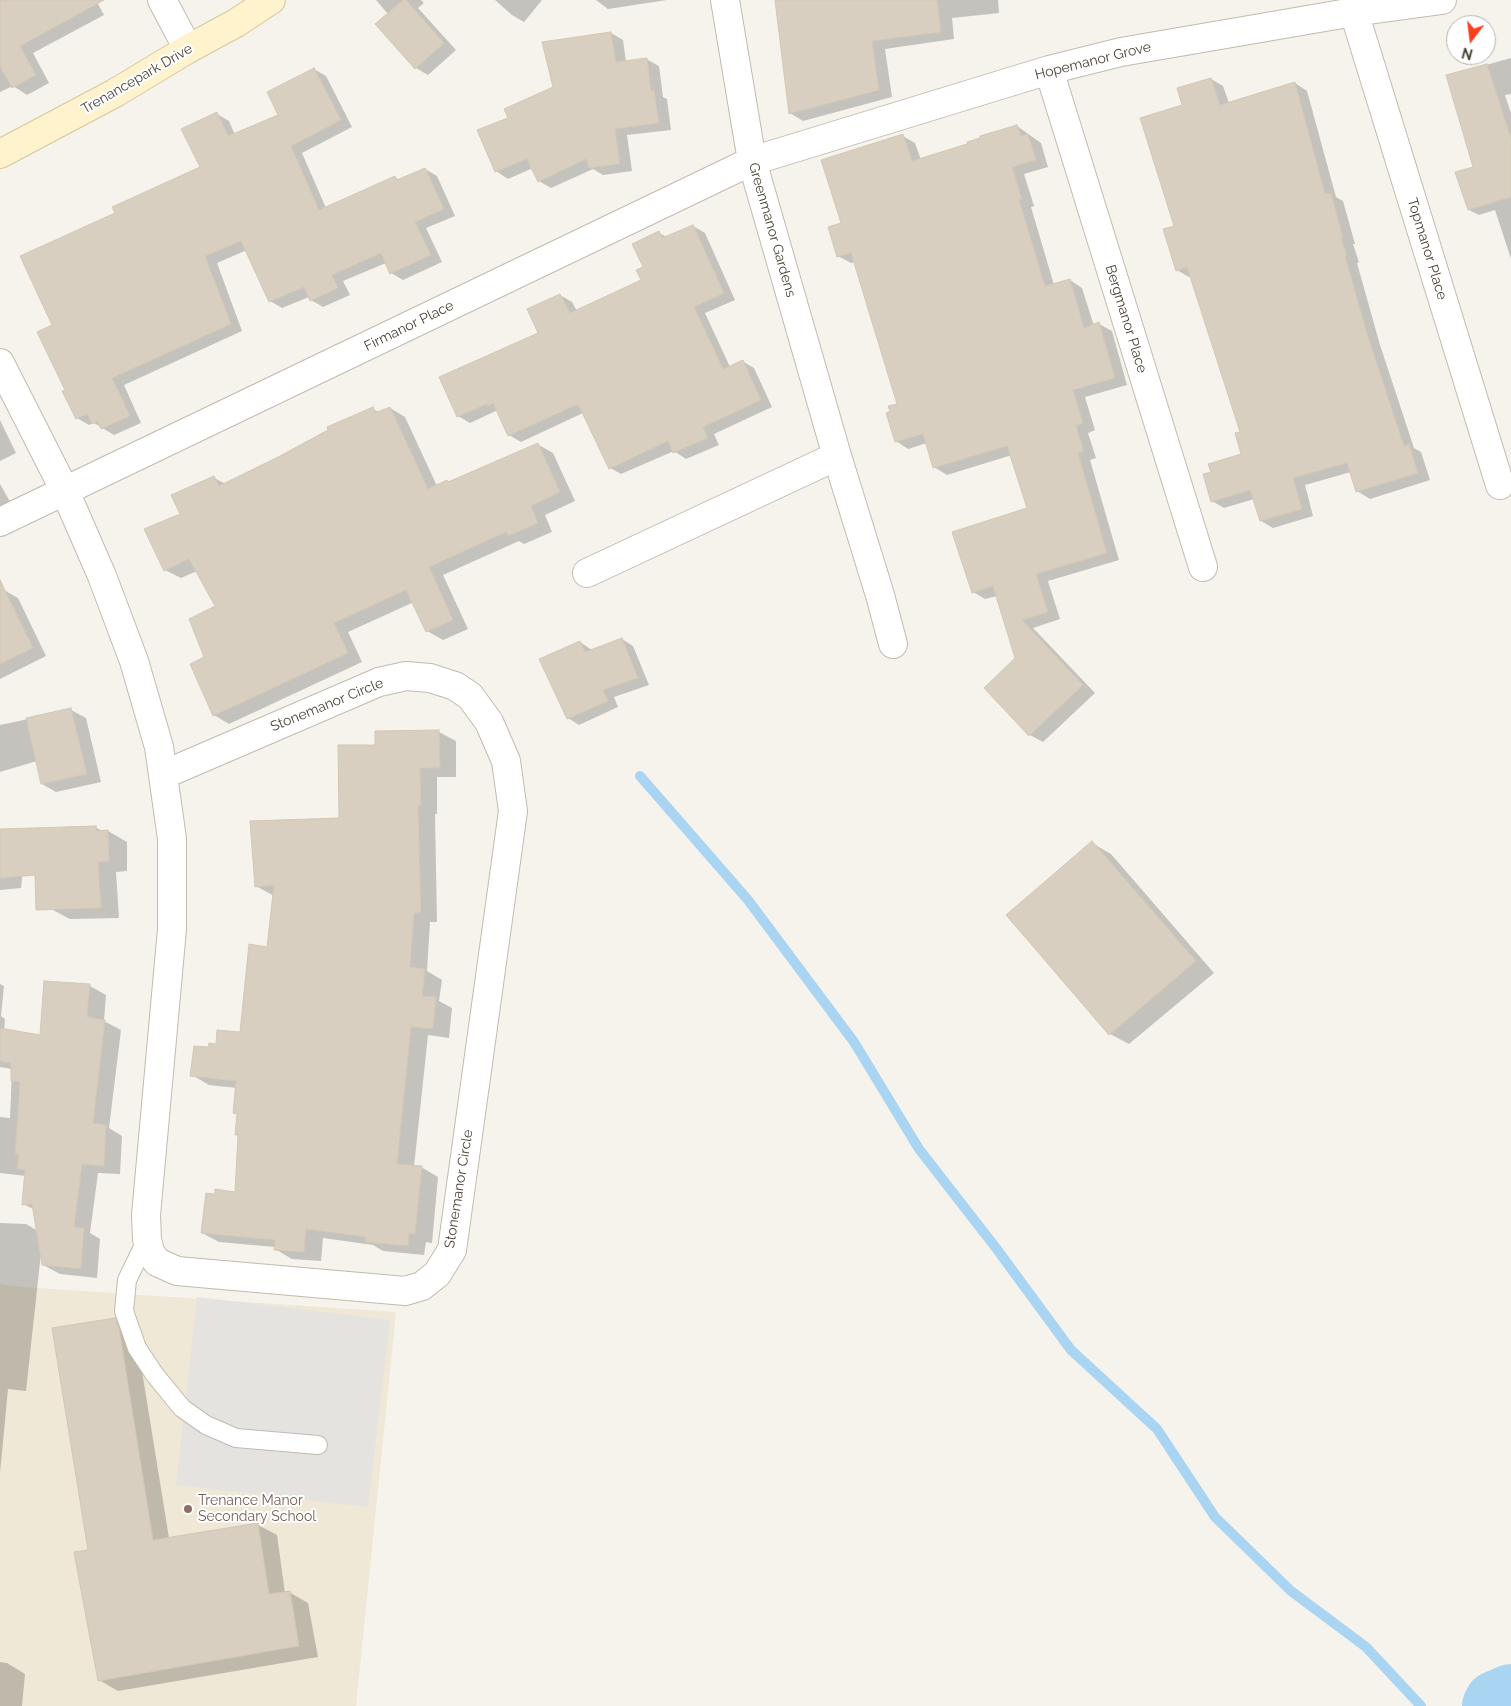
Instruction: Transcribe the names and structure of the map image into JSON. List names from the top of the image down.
{
  "streets": {
    "street": [
      "Hopemanor Grove",
      "Trenancepark Drive",
      "Greenmanor Gardens",
      "Topmanor Place",
      "Bergmanor Place",
      "Firmanor Place",
      "Stonemanor Circle"
    ]
  },
  "crossings": [
    ["Hopemanor Grove", "Greenmanor Gardens"],
    ["Hopemanor Grove", "Topmanor Place"],
    ["Hopemanor Grove", "Bergmanor Place"],
    ["Hopemanor Grove", "Firmanor Place"],
    ["Greenmanor Gardens", "Firmanor Place"],
    ["Firmanor Place", "Stonemanor Circle"]
  ],
  "places": ["Trenance Manor Secondary School"],
  "north": "bottom"
}
